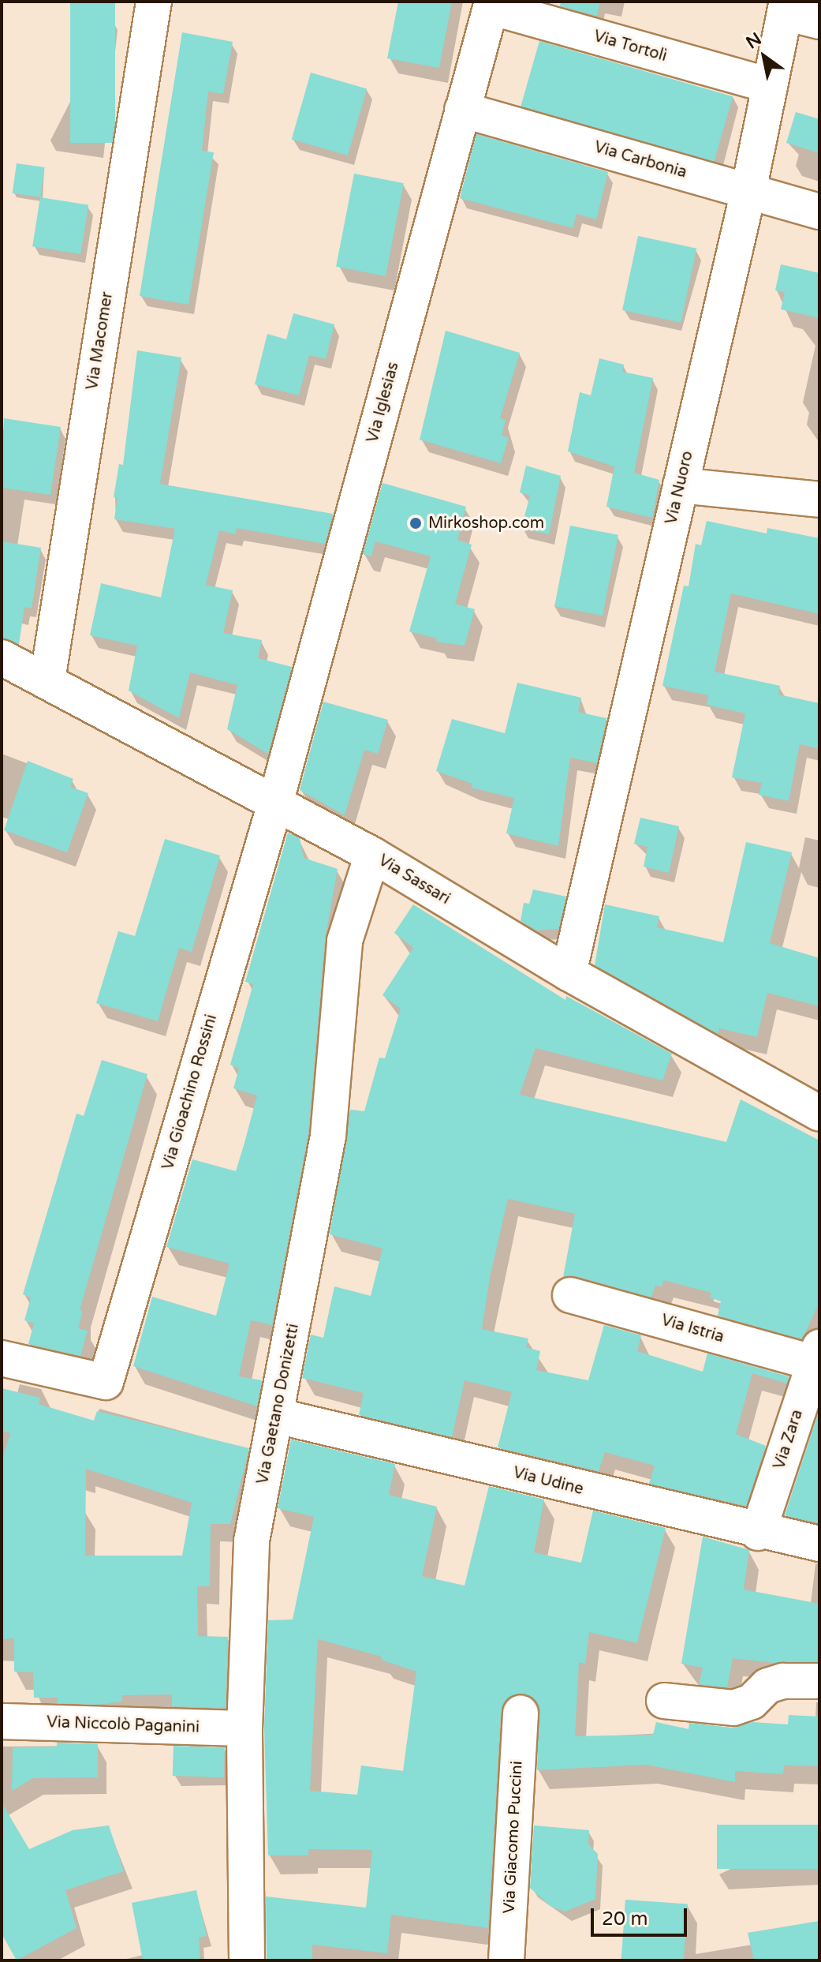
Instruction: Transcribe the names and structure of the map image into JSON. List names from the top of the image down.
{
  "streets": {
    "street": [
      "Via Tortolì",
      "Via Carbonia",
      "Via Macomer",
      "Via Iglesias",
      "Via Nuoro",
      "Via Sassari",
      "Via Gioachino Rossini",
      "Via Istria",
      "Via Gaetano Donizetti",
      "Via Zara",
      "Via Udine",
      "Via Niccolò Paganini",
      "Via Giacomo Puccini"
    ]
  },
  "crossings": [
    ["Via Tortolì", "Via Iglesias"],
    ["Via Tortolì", "Via Nuoro"],
    ["Via Carbonia", "Via Iglesias"],
    ["Via Carbonia", "Via Nuoro"],
    ["Via Macomer", "Via Sassari"],
    ["Via Iglesias", "Via Sassari"],
    ["Via Iglesias", "Via Gioachino Rossini"],
    ["Via Nuoro", "Via Sassari"],
    ["Via Sassari", "Via Gioachino Rossini"],
    ["Via Sassari", "Via Gaetano Donizetti"],
    ["Via Istria", "Via Zara"],
    ["Via Gaetano Donizetti", "Via Udine"],
    ["Via Gaetano Donizetti", "Via Niccolò Paganini"],
    ["Via Zara", "Via Udine"]
  ],
  "places": ["Mirkoshop.com"],
  "scale_bar": "20 m",
  "north": "top left"
}
